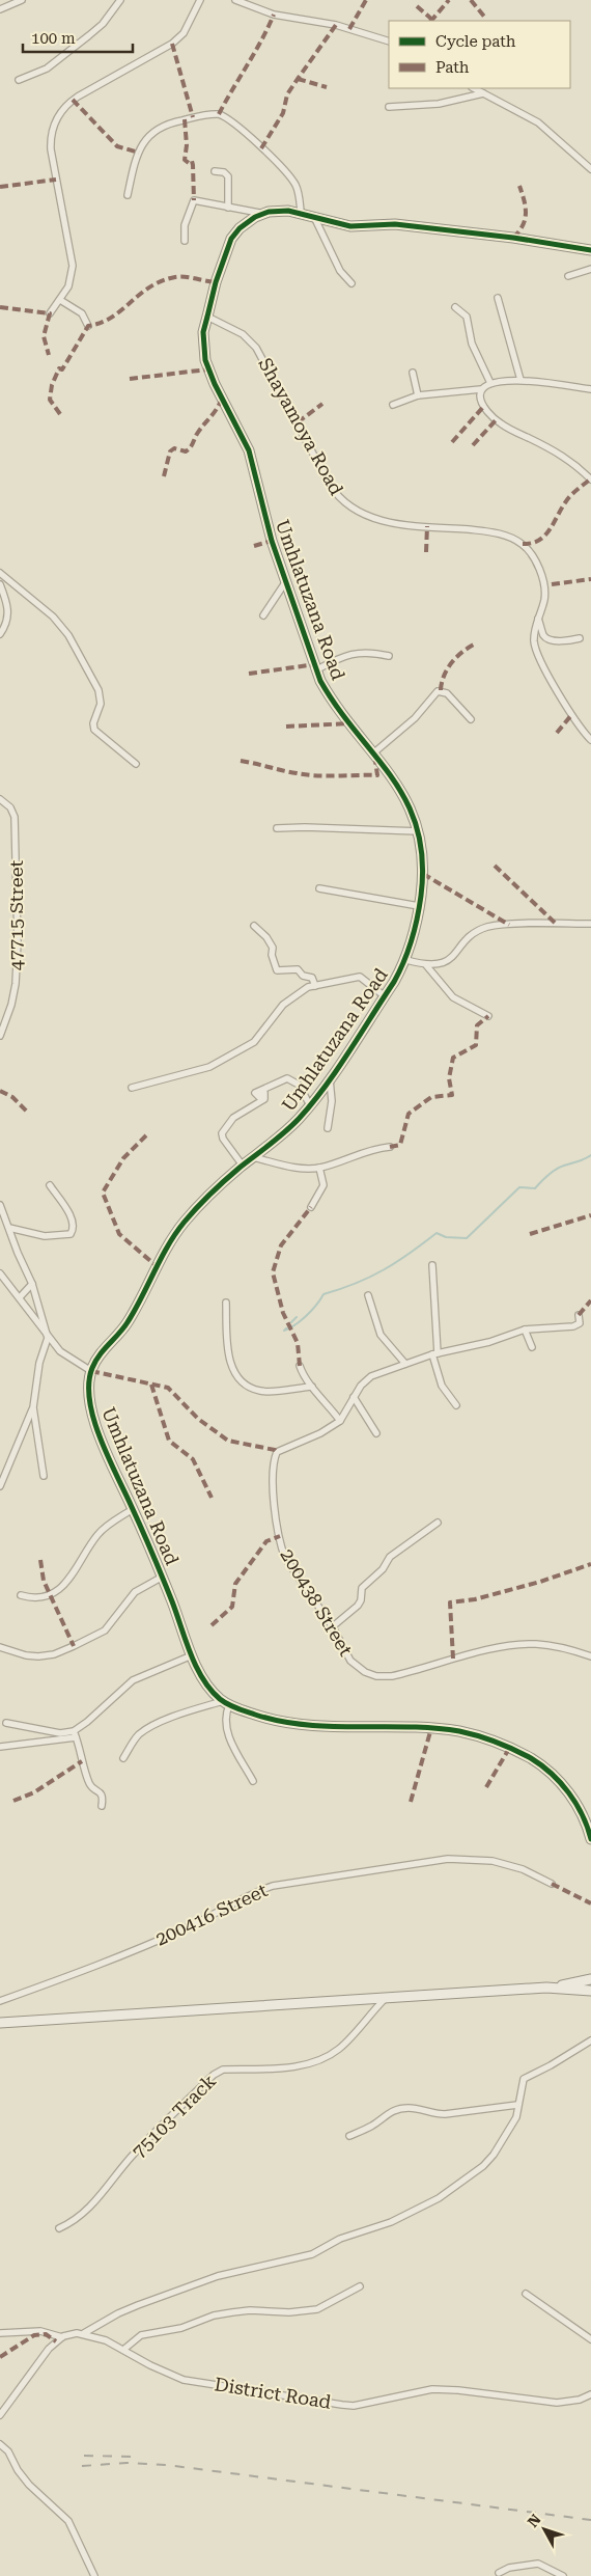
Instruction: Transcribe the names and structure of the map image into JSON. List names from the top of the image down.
{
  "streets": {
    "street": [
      "Shayamoya Road",
      "Umhlatuzana Road",
      "47715 Street",
      "200438 Street",
      "200416 Street",
      "75103 Track",
      "District Road"
    ]
  },
  "crossings": [
    ["Shayamoya Road", "Umhlatuzana Road"]
  ],
  "legend": ["Cycle path", "Path"],
  "scale_bar": "100 m",
  "north": "top left"
}
